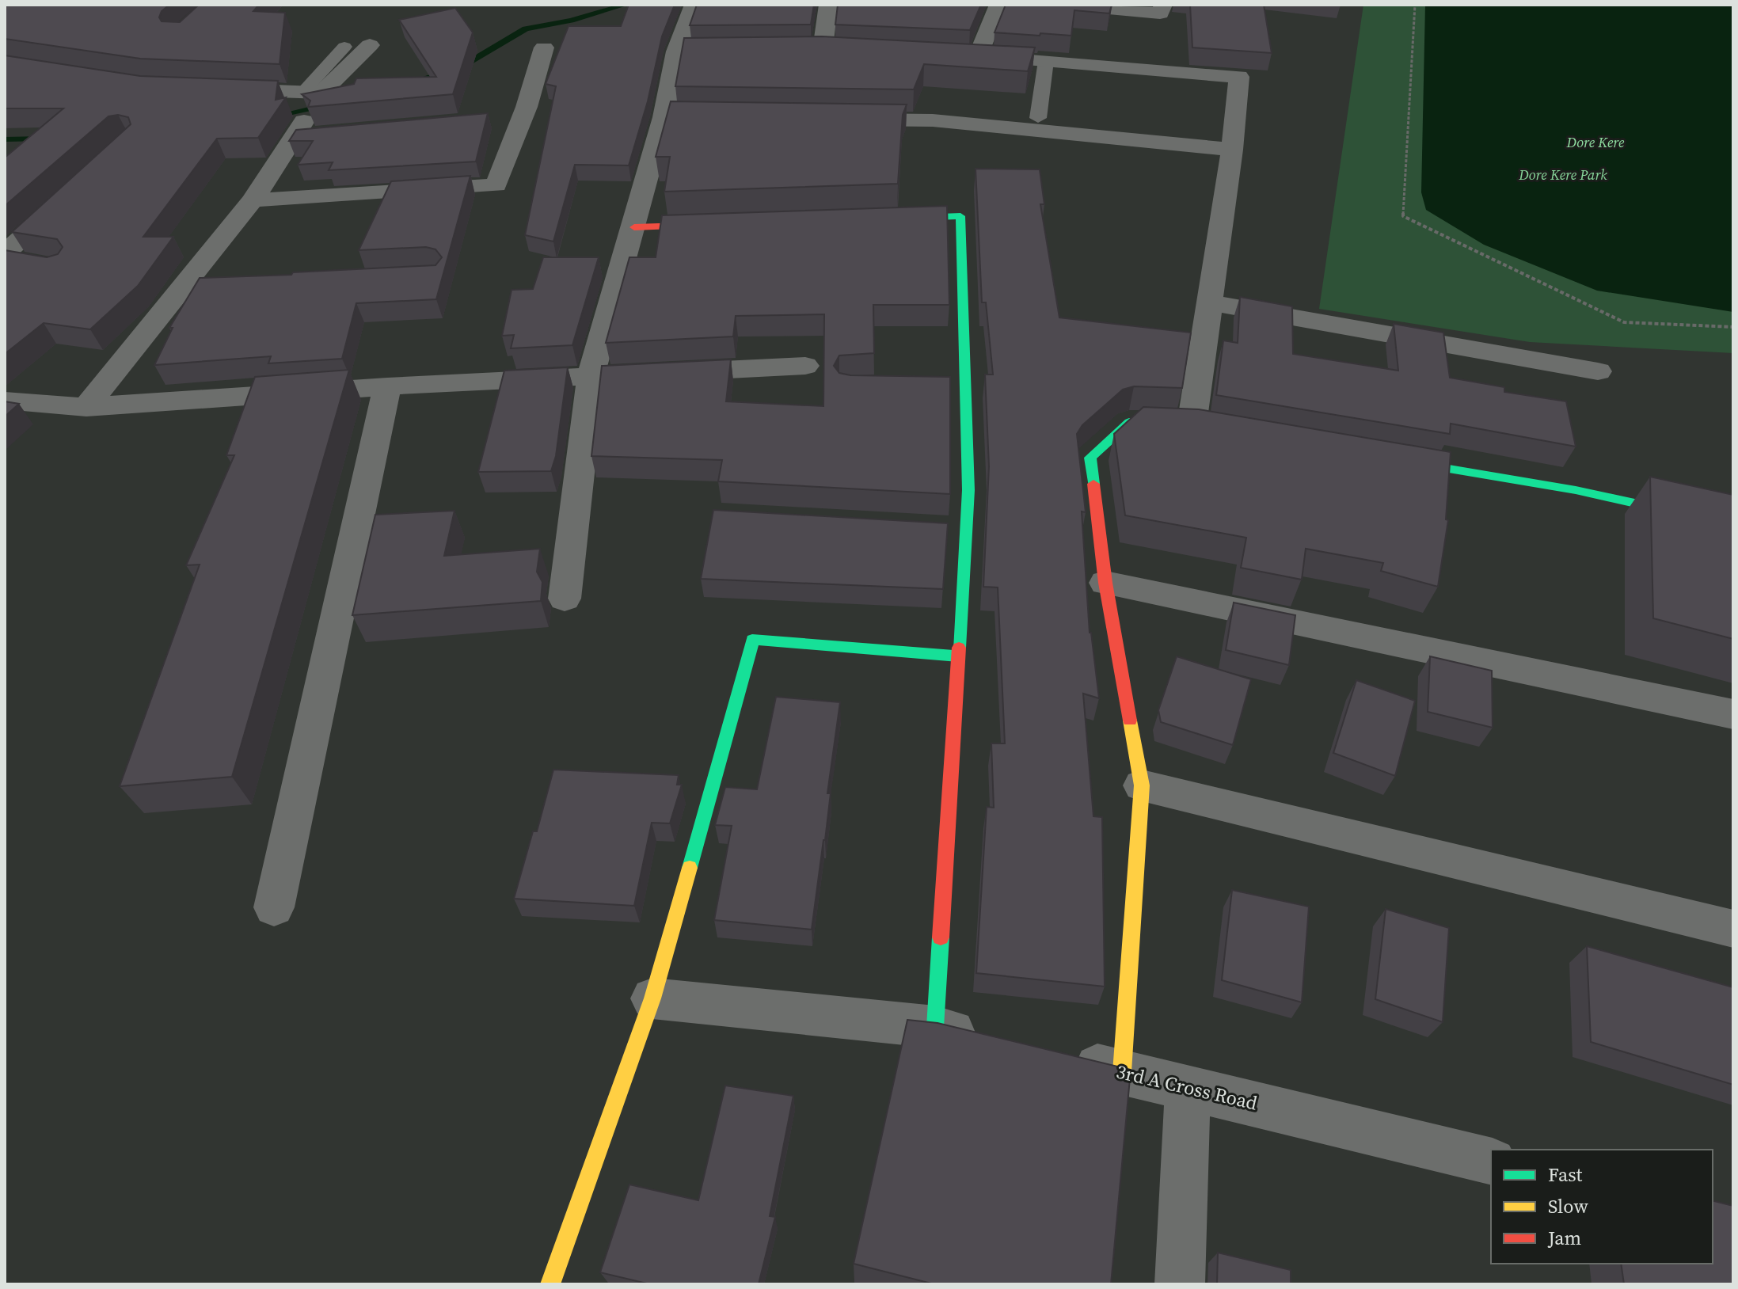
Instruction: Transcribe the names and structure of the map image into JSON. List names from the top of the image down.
{
  "streets": {
    "street": ["3rd A Cross Road"]
  },
  "water": ["Dore Kere"],
  "parks": ["Dore Kere Park"],
  "legend": ["Fast", "Slow", "Jam"]
}
